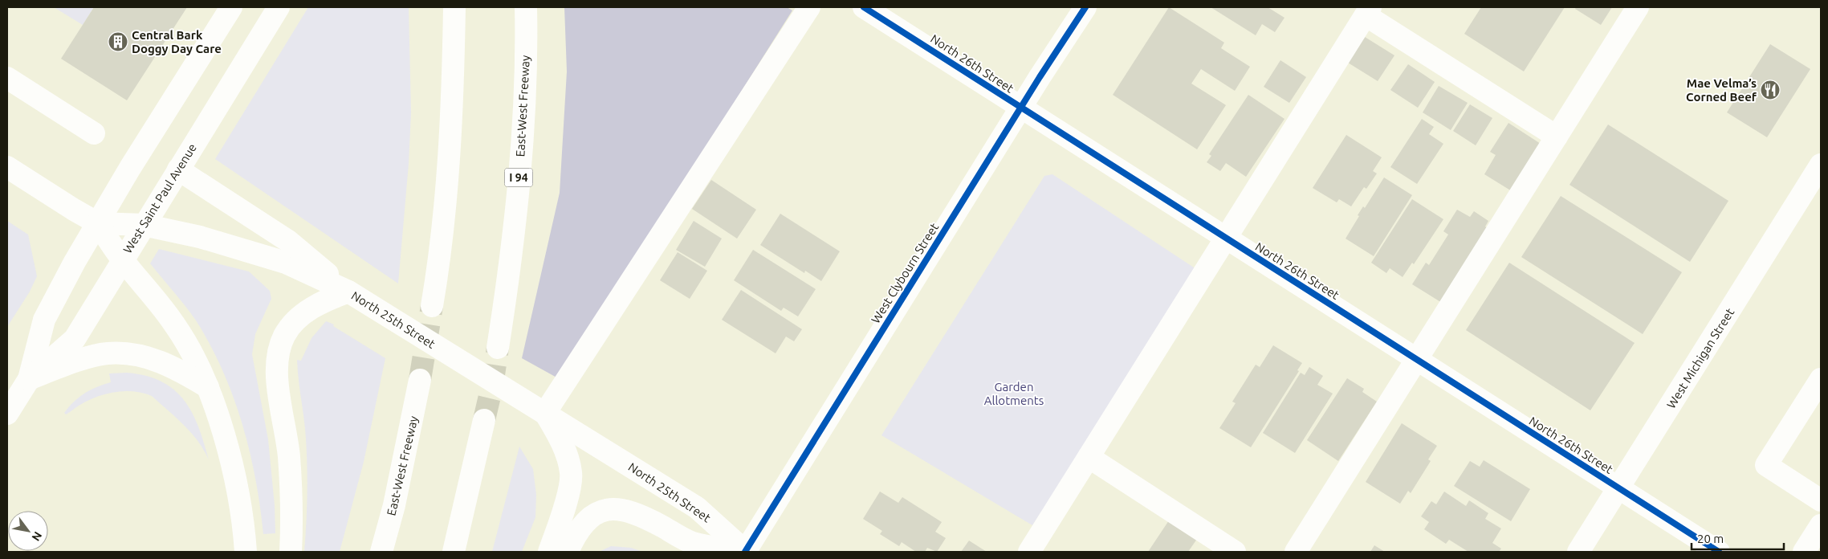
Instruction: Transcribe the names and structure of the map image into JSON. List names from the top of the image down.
{
  "streets": {
    "main road": [
      "North 26th Street",
      "East-West Freeway",
      "I 94",
      "West Saint Paul Avenue",
      "West Clybourn Street",
      "North 25th Street",
      "West Michigan Street"
    ]
  },
  "crossings": [
    ["North 26th Street", "West Clybourn Street"],
    ["North 26th Street", "West Michigan Street"],
    ["West Saint Paul Avenue", "North 25th Street"],
    ["West Clybourn Street", "North 25th Street"]
  ],
  "parks": ["Garden Allotments"],
  "places": {
    "building": ["Central Bark Doggy Day Care"],
    "restaurant": ["Mae Velma’s Corned Beef"]
  },
  "scale_bar": "20 m",
  "north": "bottom right"
}
